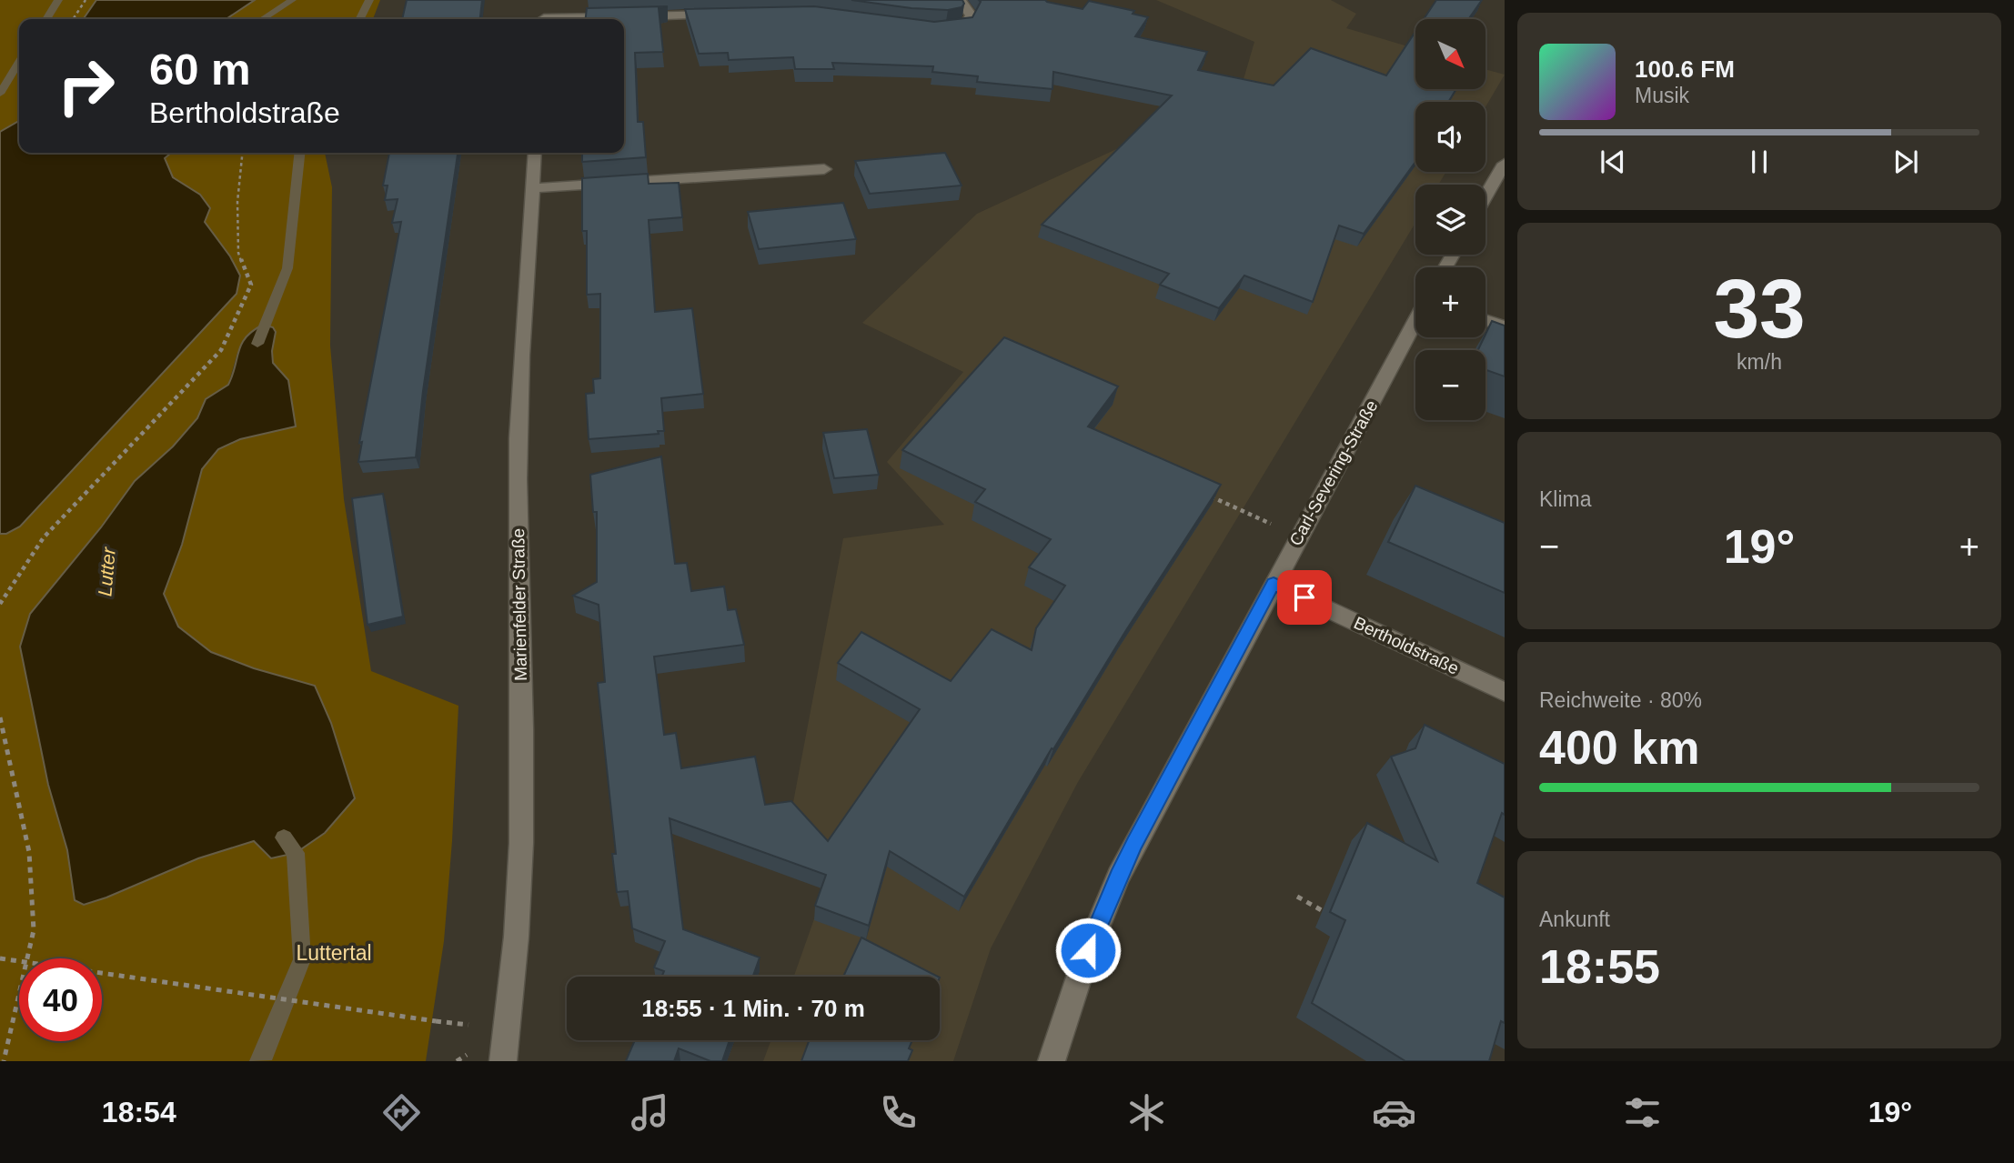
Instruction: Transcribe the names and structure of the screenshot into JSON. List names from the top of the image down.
{
  "streets": {
    "street": ["Carl-Severing-Straße", "Marienfelder Straße", "Bertholdstraße"]
  },
  "crossings": [
    ["Carl-Severing-Straße", "Bertholdstraße"]
  ],
  "water": ["Lutter"],
  "parks": ["Luttertal"],
  "north": "bottom right",
  "page": {
    "map_buttons": ["+", "−"],
    "turn": ["60 m", "Bertholdstraße"],
    "song": ["100.6 FM", "Musik"],
    "tile": [
      ["33", "km/h"],
      "Klima",
      ["Reichweite · 80%", "400 km"],
      ["Ankunft", "18:55"]
    ],
    "heat": ["−", "19°", "+"],
    "limit": "40",
    "trip": "18:55 · 1 Min. · 70 m",
    "tabs": ["18:54", "19°"]
  }
}
